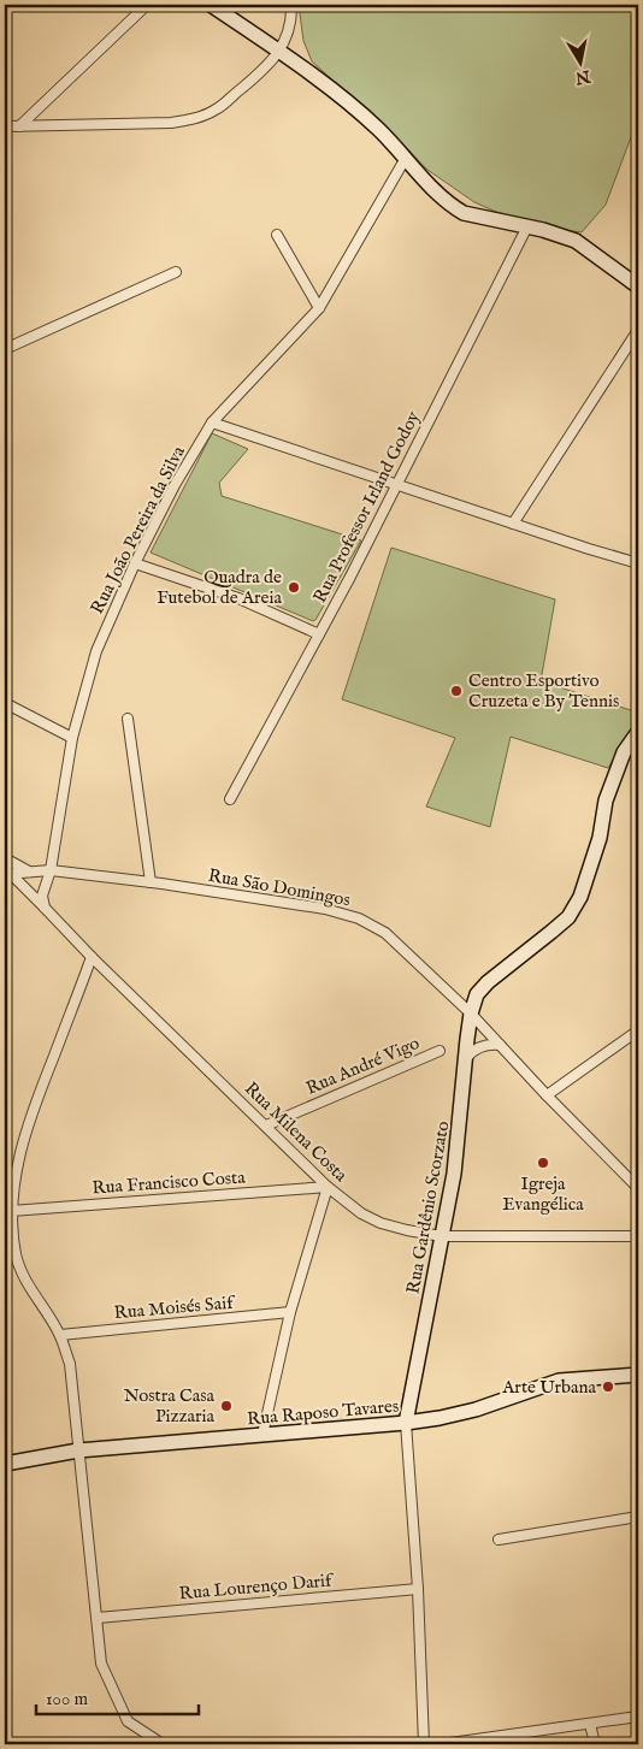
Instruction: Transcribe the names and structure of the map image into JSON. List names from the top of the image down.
{
  "streets": {
    "street": [
      "Rua Professor Irland Godoy",
      "Rua João Pereira da Silva",
      "Rua São Domingos",
      "Rua André Vigo",
      "Rua Milena Costa",
      "Rua Francisco Costa",
      "Rua Gardênio Scorzato",
      "Rua Moisés Saif",
      "Rua Raposo Tavares",
      "Rua Lourenço Darif"
    ]
  },
  "crossings": [
    ["Rua João Pereira da Silva", "Rua São Domingos"],
    ["Rua João Pereira da Silva", "Rua Milena Costa"],
    ["Rua São Domingos", "Rua Milena Costa"],
    ["Rua São Domingos", "Rua Gardênio Scorzato"],
    ["Rua André Vigo", "Rua Milena Costa"],
    ["Rua Milena Costa", "Rua Francisco Costa"],
    ["Rua Milena Costa", "Rua Gardênio Scorzato"],
    ["Rua Gardênio Scorzato", "Rua Raposo Tavares"],
    ["Rua Gardênio Scorzato", "Rua Lourenço Darif"]
  ],
  "places": [
    "Quadra de Futebol de Areia",
    "Centro Esportivo Cruzeta e By Tennis",
    "Igreja Evangélica",
    "Arte Urbana",
    "Nostra Casa Pizzaria"
  ],
  "scale_bar": "100 m",
  "north": "bottom"
}
